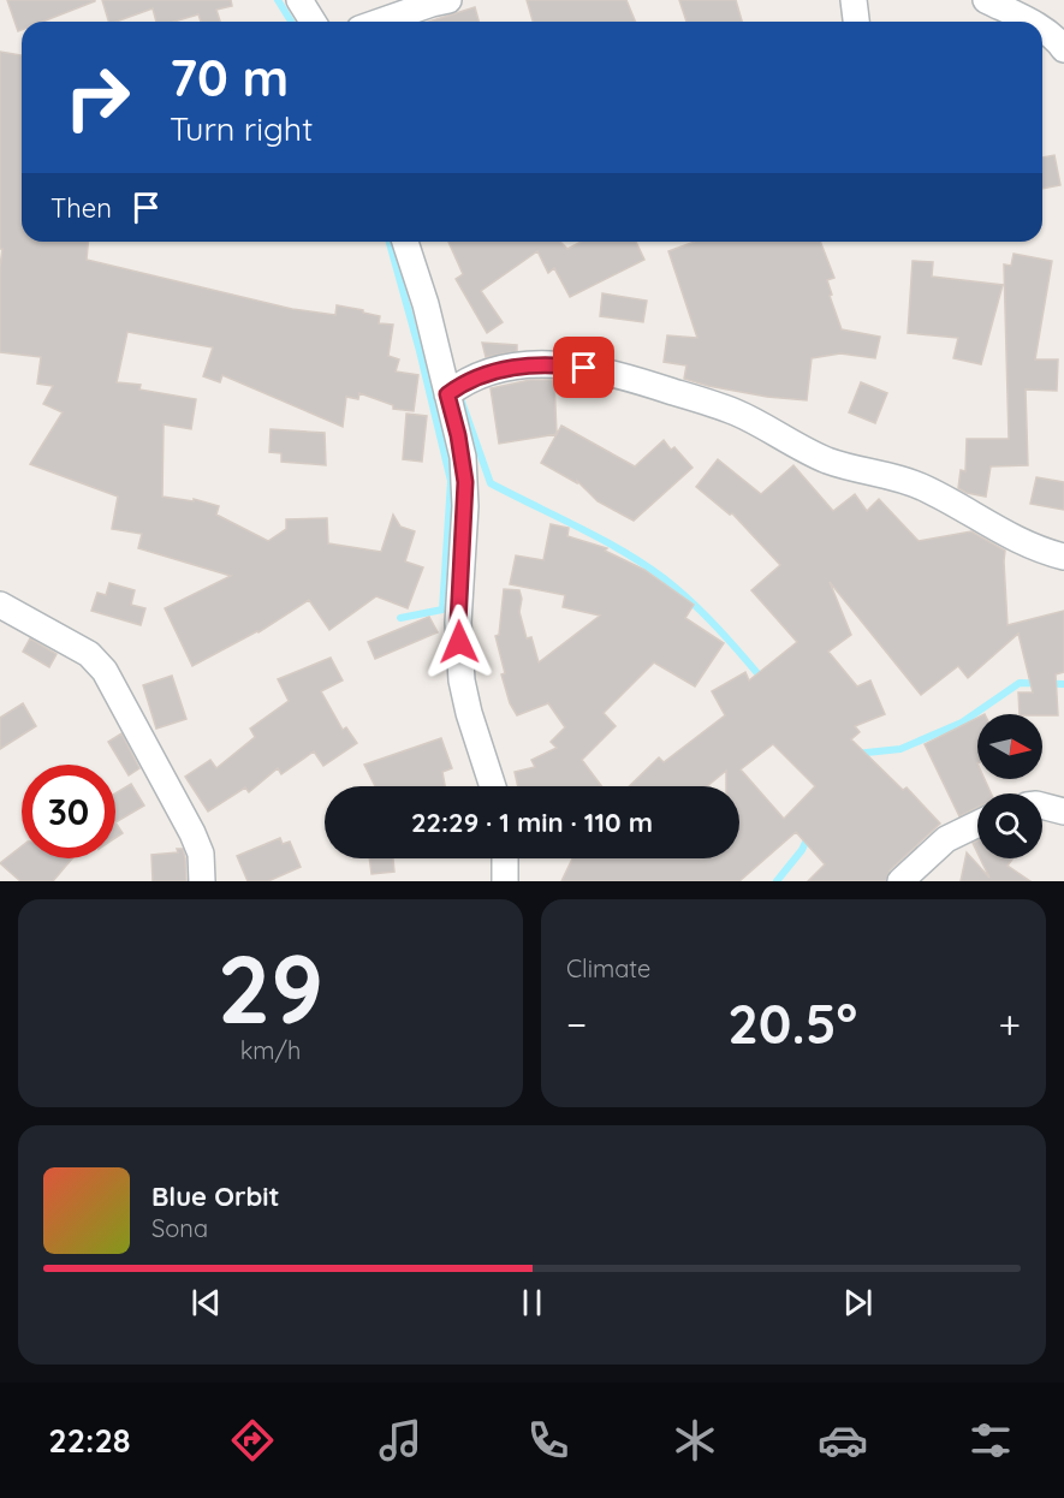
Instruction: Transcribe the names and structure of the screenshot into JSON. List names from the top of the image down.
{
  "north": "right",
  "page": {
    "turn": ["70 m", "Turn right"],
    "then": "Then",
    "limit": "30",
    "trip": "22:29 · 1 min · 110 m",
    "tile": [
      ["29", "km/h"],
      "Climate"
    ],
    "heat": ["−", "20.5°", "+"],
    "song": ["Blue Orbit", "Sona"],
    "tabs": "22:28"
  }
}
